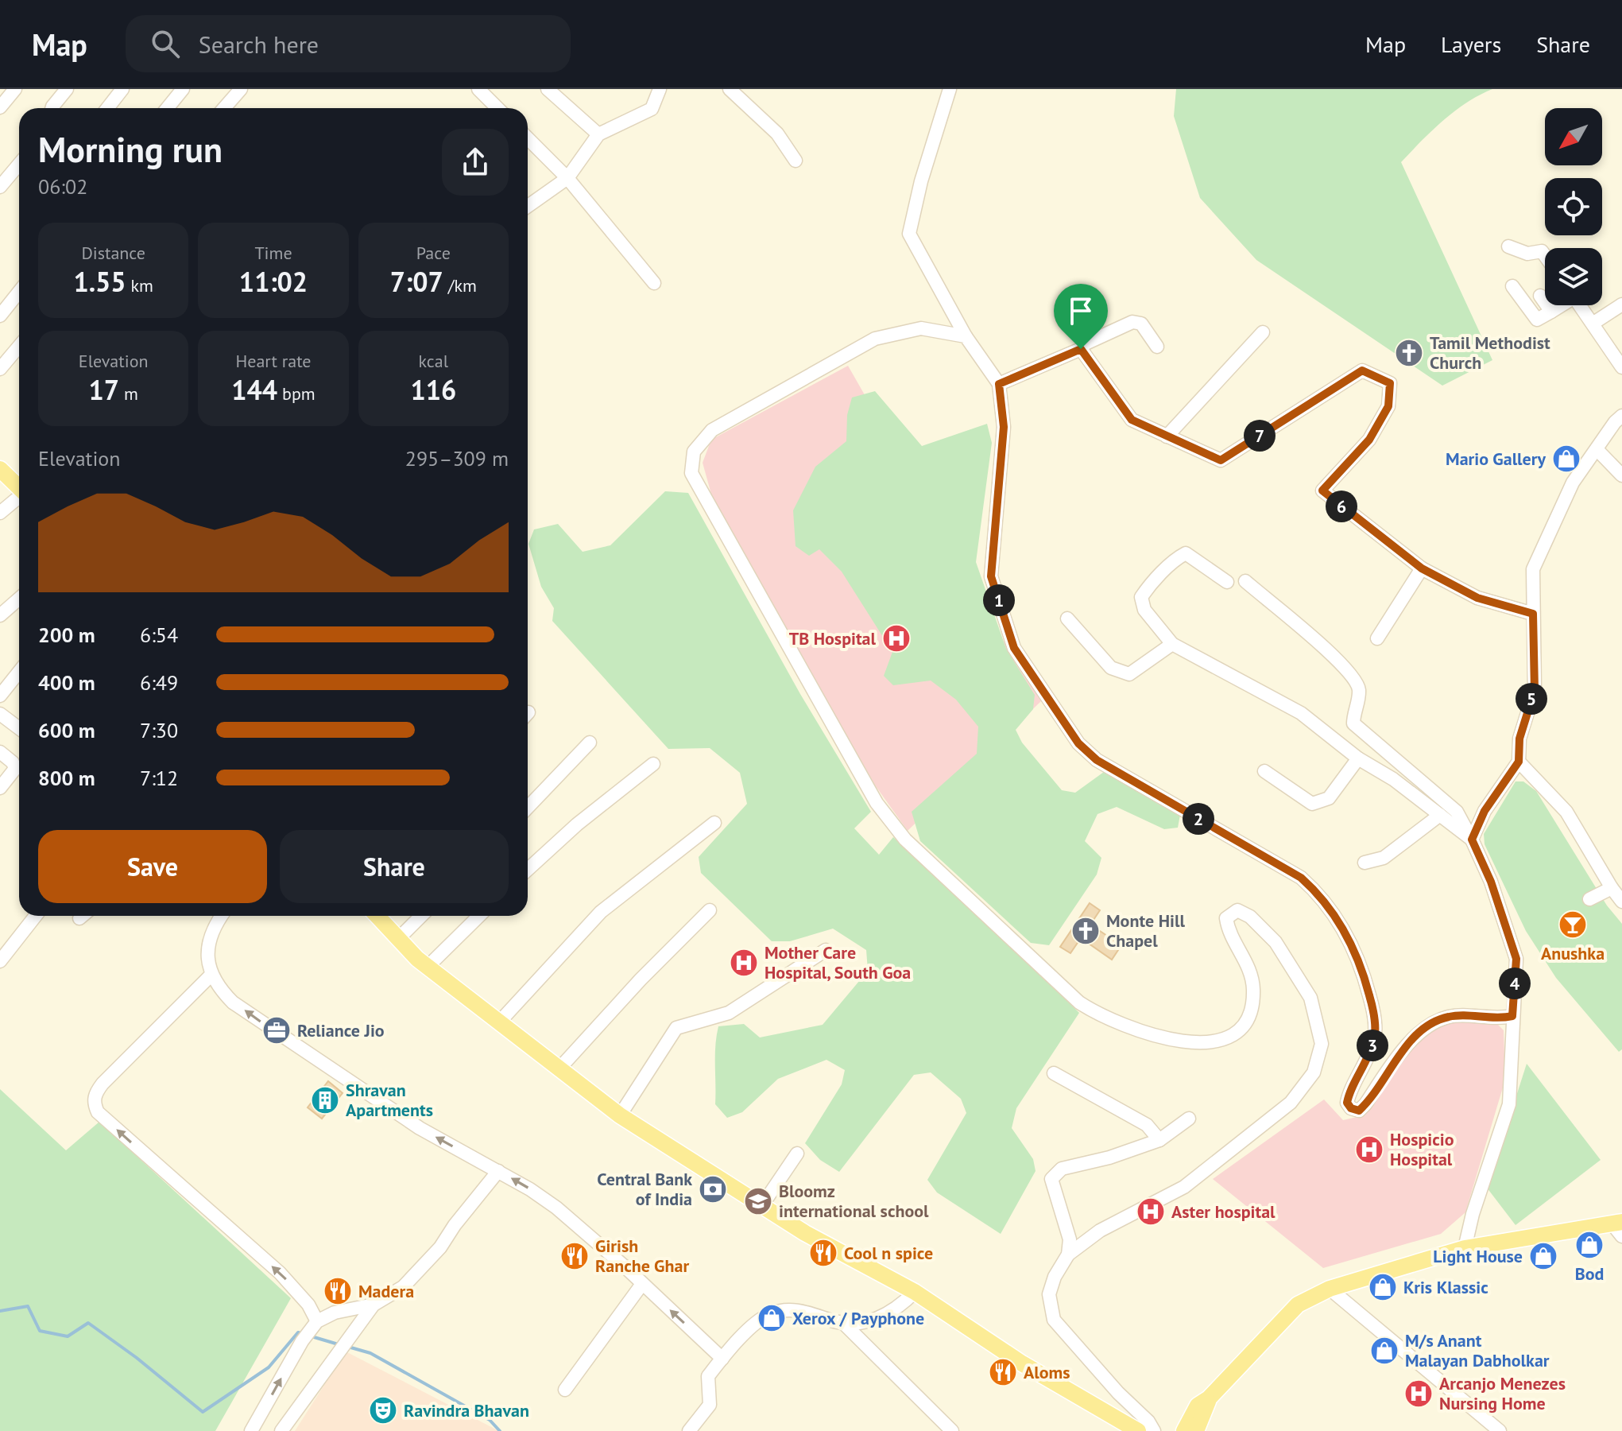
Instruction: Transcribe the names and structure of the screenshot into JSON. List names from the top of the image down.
{
  "places": {
    "church": ["Tamil Methodist Church", "Monte Hill Chapel"],
    "shop": [
      "Mario Gallery",
      "Bod",
      "Light House",
      "Kris Klassic",
      "Xerox / Payphone",
      "M/s Anant Malayan Dabholkar"
    ],
    "hospital": [
      "TB Hospital",
      "Mother Care Hospital, South Goa",
      "Hospicio Hospital",
      "Aster hospital",
      "Arcanjo Menezes Nursing Home"
    ],
    "bar": ["Anushka"],
    "office": ["Reliance Jio"],
    "building": ["Shravan Apartments"],
    "bank": ["Central Bank of India"],
    "school or university": ["Bloomz international school"],
    "restaurant": [
      "Cool n spice",
      "Girish Ranche Ghar",
      "Madera",
      "Aloms"
    ],
    "theatre": ["Ravindra Bhavan"]
  },
  "north": "bottom left",
  "page": {
    "header": "Map",
    "search": "Search here",
    "nav": ["Map", "Layers", "Share"],
    "heading": ["Morning run", "06:02"],
    "stats": [
      ["Distance", "1.55 km"],
      ["Time", "11:02"],
      ["Pace", "7:07 /km"],
      ["Elevation", "17 m"],
      ["Heart rate", "144 bpm"],
      ["kcal", "116"]
    ],
    "pins": [
      "7",
      "6",
      "1",
      "5",
      "2",
      "4",
      "3"
    ],
    "chart": ["Elevation", "295–309 m"],
    "list": [
      {
        "name": "200 m",
        "note": "6:54"
      },
      {
        "name": "400 m",
        "note": "6:49"
      },
      {
        "name": "600 m",
        "note": "7:30"
      },
      {
        "name": "800 m",
        "note": "7:12"
      }
    ],
    "buttons": ["Save", "Share"]
  }
}
